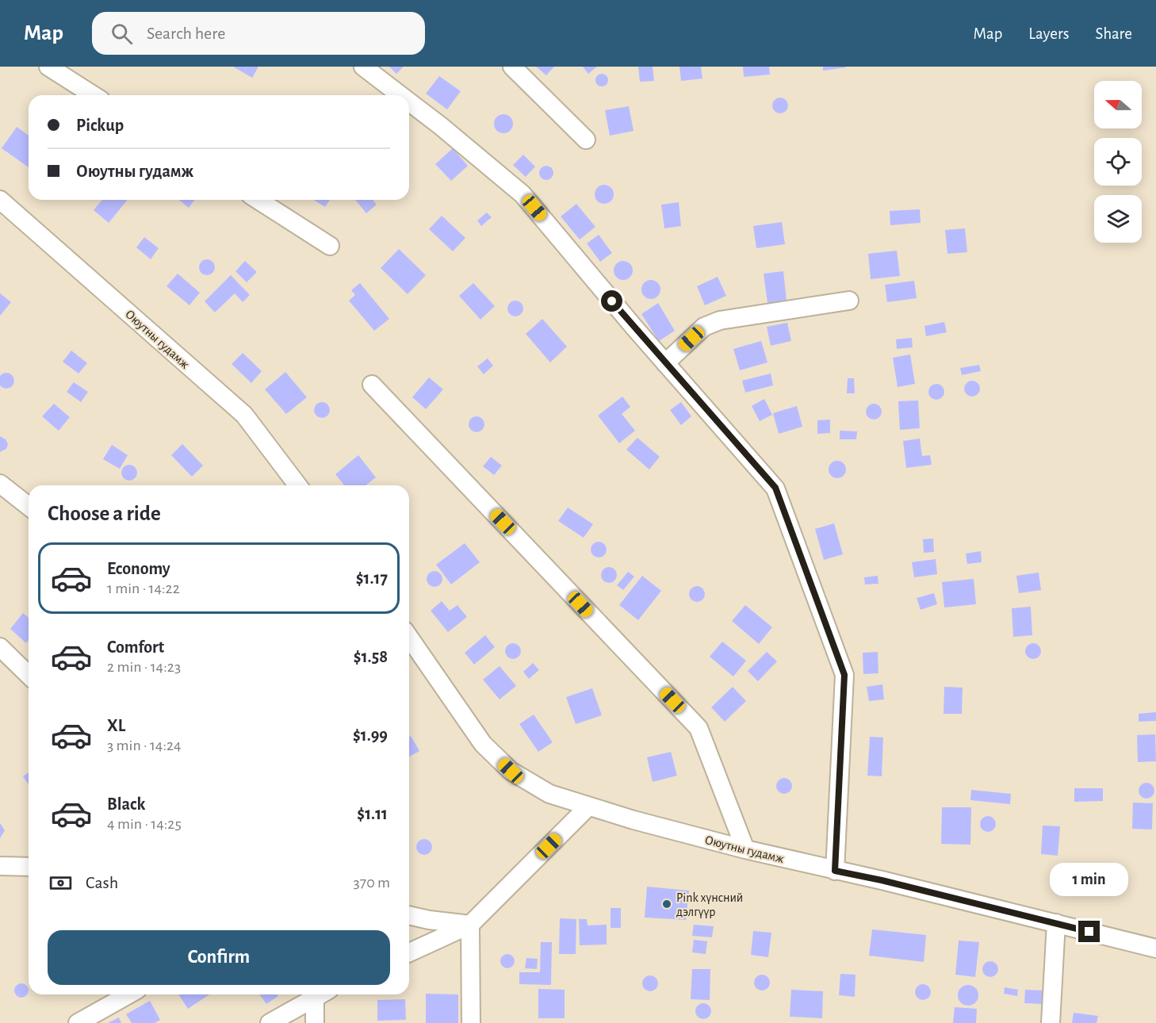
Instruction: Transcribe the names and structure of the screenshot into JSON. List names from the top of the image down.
{
  "streets": {
    "street": ["Оюутны гудамж"]
  },
  "places": ["Pink хүнсний дэлгүүр"],
  "north": "left",
  "page": {
    "header": "Map",
    "search": "Search here",
    "nav": ["Map", "Layers", "Share"],
    "banner": ["Pickup", "Оюутны гудамж"],
    "heading": "Choose a ride",
    "list": [
      {
        "name": "Economy",
        "note": "1 min · 14:22",
        "value": "$1.17"
      },
      {
        "name": "Comfort",
        "note": "2 min · 14:23",
        "value": "$1.58"
      },
      {
        "name": "XL",
        "note": "3 min · 14:24",
        "value": "$1.99"
      },
      {
        "name": "Black",
        "note": "4 min · 14:25",
        "value": "$1.11"
      }
    ],
    "pay": ["Cash", "370 m"],
    "bubble": "1 min",
    "buttons": "Confirm"
  }
}
